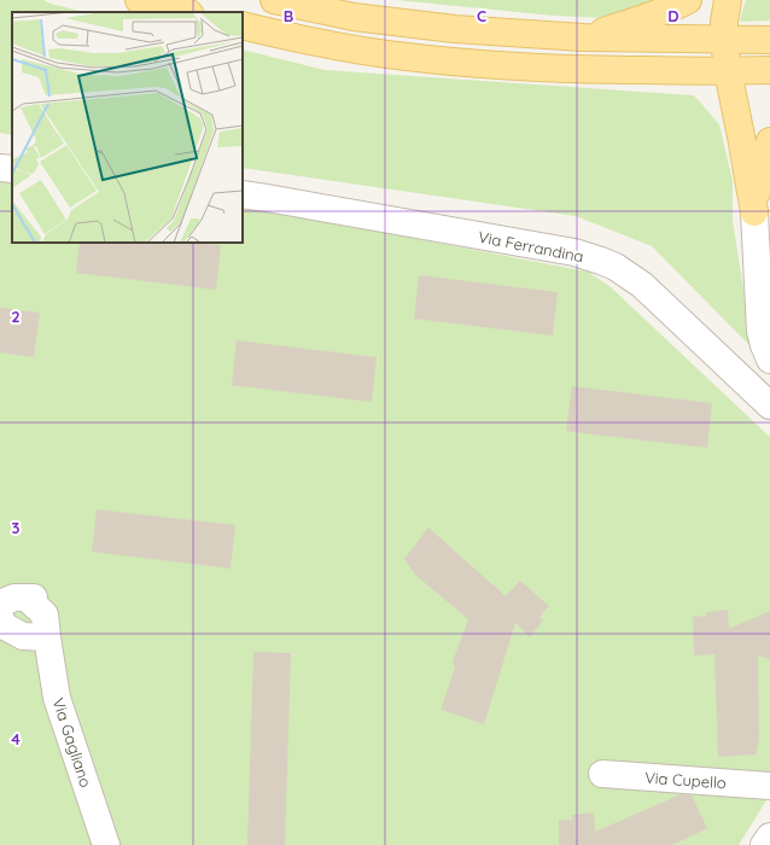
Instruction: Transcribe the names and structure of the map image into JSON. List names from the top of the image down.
{
  "streets": {
    "street": ["Via Ferrandina", "Via Gagliano", "Via Cupello"]
  },
  "grid": {
    "columns": ["B", "C", "D"],
    "rows": ["2", "3", "4"]
  }
}
